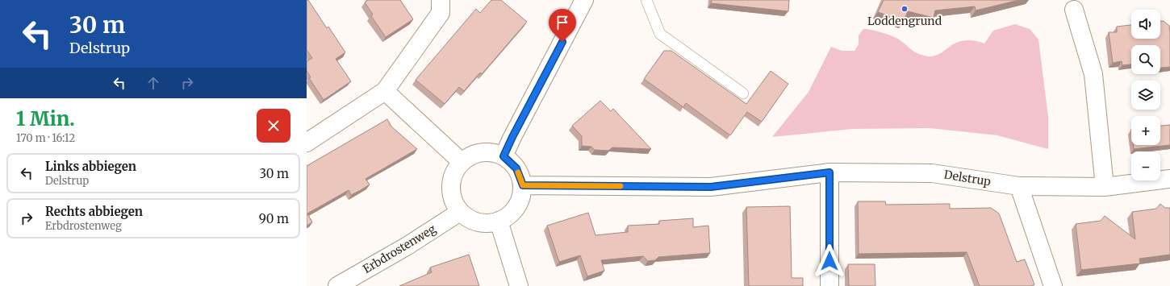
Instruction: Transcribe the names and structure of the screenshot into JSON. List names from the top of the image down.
{
  "streets": {
    "street": ["Delstrup", "Erbdrostenweg"]
  },
  "crossings": [
    ["Delstrup", "Erbdrostenweg"]
  ],
  "places": ["Loddengrund"],
  "page": {
    "turn": ["30 m", "Delstrup"],
    "map_buttons": ["+", "−"],
    "heading": ["1 Min.", "170 m · 16:12"],
    "list": [
      {
        "name": "Links abbiegen",
        "note": "Delstrup",
        "value": "30 m"
      },
      {
        "name": "Rechts abbiegen",
        "note": "Erbdrostenweg",
        "value": "90 m"
      }
    ]
  }
}
